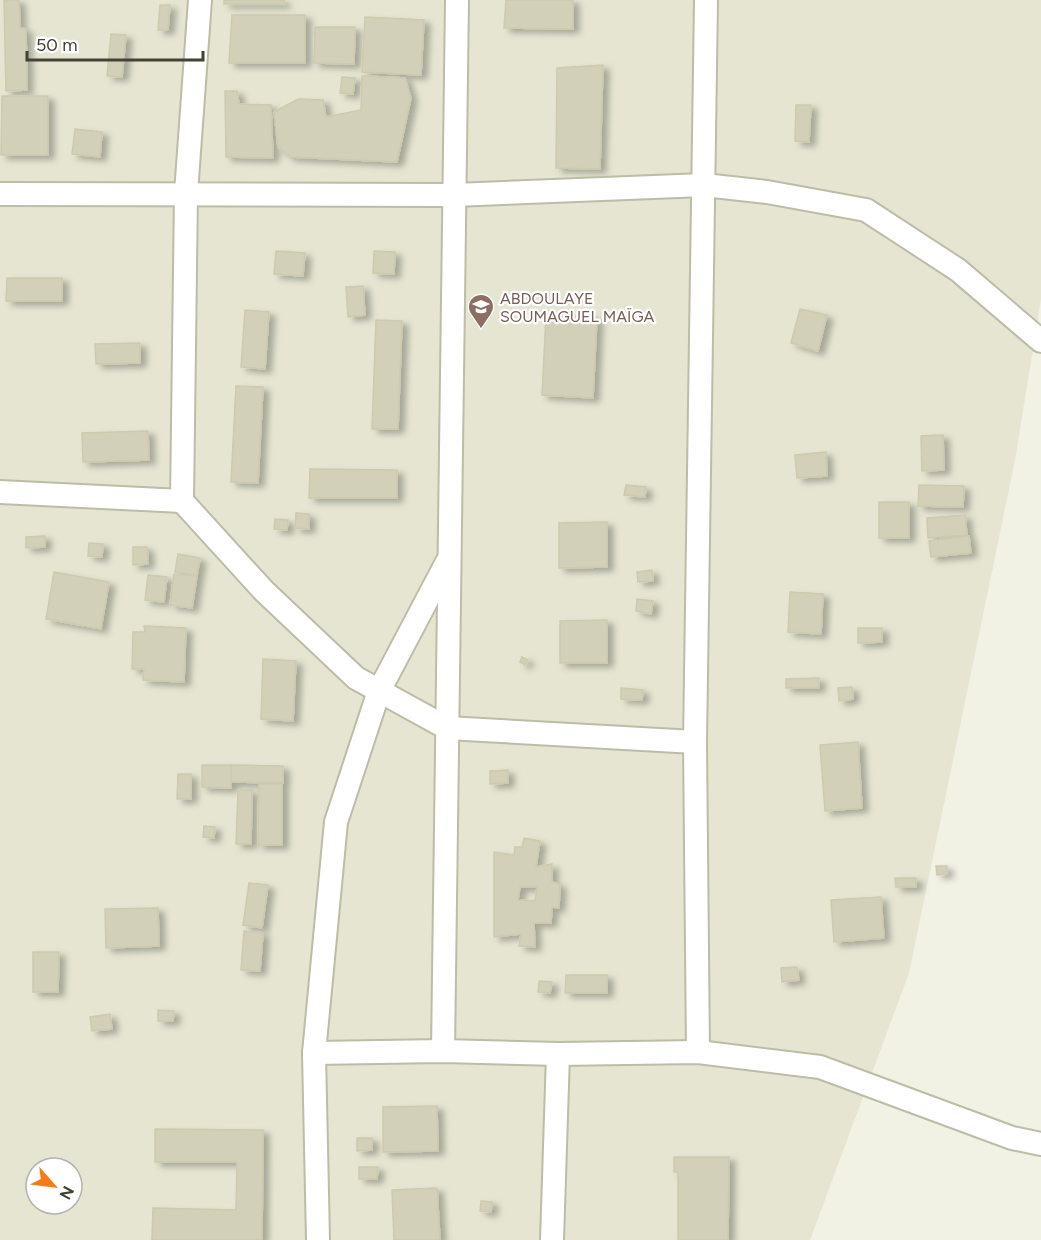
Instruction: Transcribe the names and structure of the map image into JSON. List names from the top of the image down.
{
  "places": {
    "school or university": ["ABDOULAYE SOUMAGUEL MAÏGA"]
  },
  "scale_bar": "50 m",
  "north": "bottom right"
}
